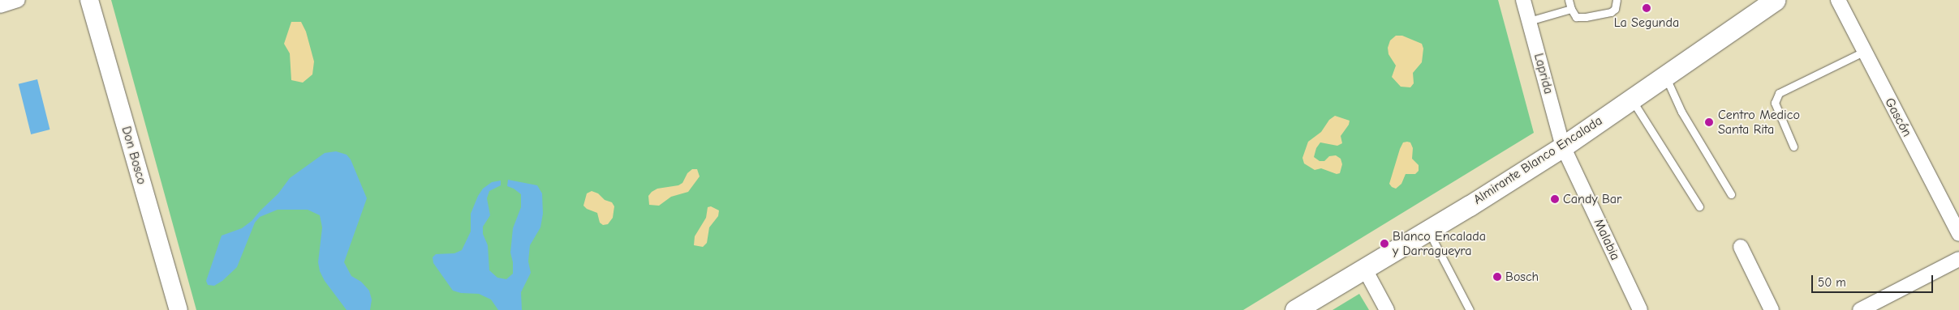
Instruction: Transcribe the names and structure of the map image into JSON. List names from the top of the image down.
{
  "streets": {
    "main road": ["Almirante Blanco Encalada"],
    "street": [
      "Laprida",
      "Gascón",
      "Don Bosco",
      "Malabia"
    ]
  },
  "crossings": [
    ["Laprida", "Almirante Blanco Encalada"],
    ["Laprida", "Malabia"],
    ["Almirante Blanco Encalada", "Malabia"]
  ],
  "places": [
    "La Segunda",
    "Centro Medico Santa Rita",
    "Candy Bar",
    "Blanco Encalada y Darragueyra",
    "Bosch"
  ],
  "scale_bar": "50 m"
}
